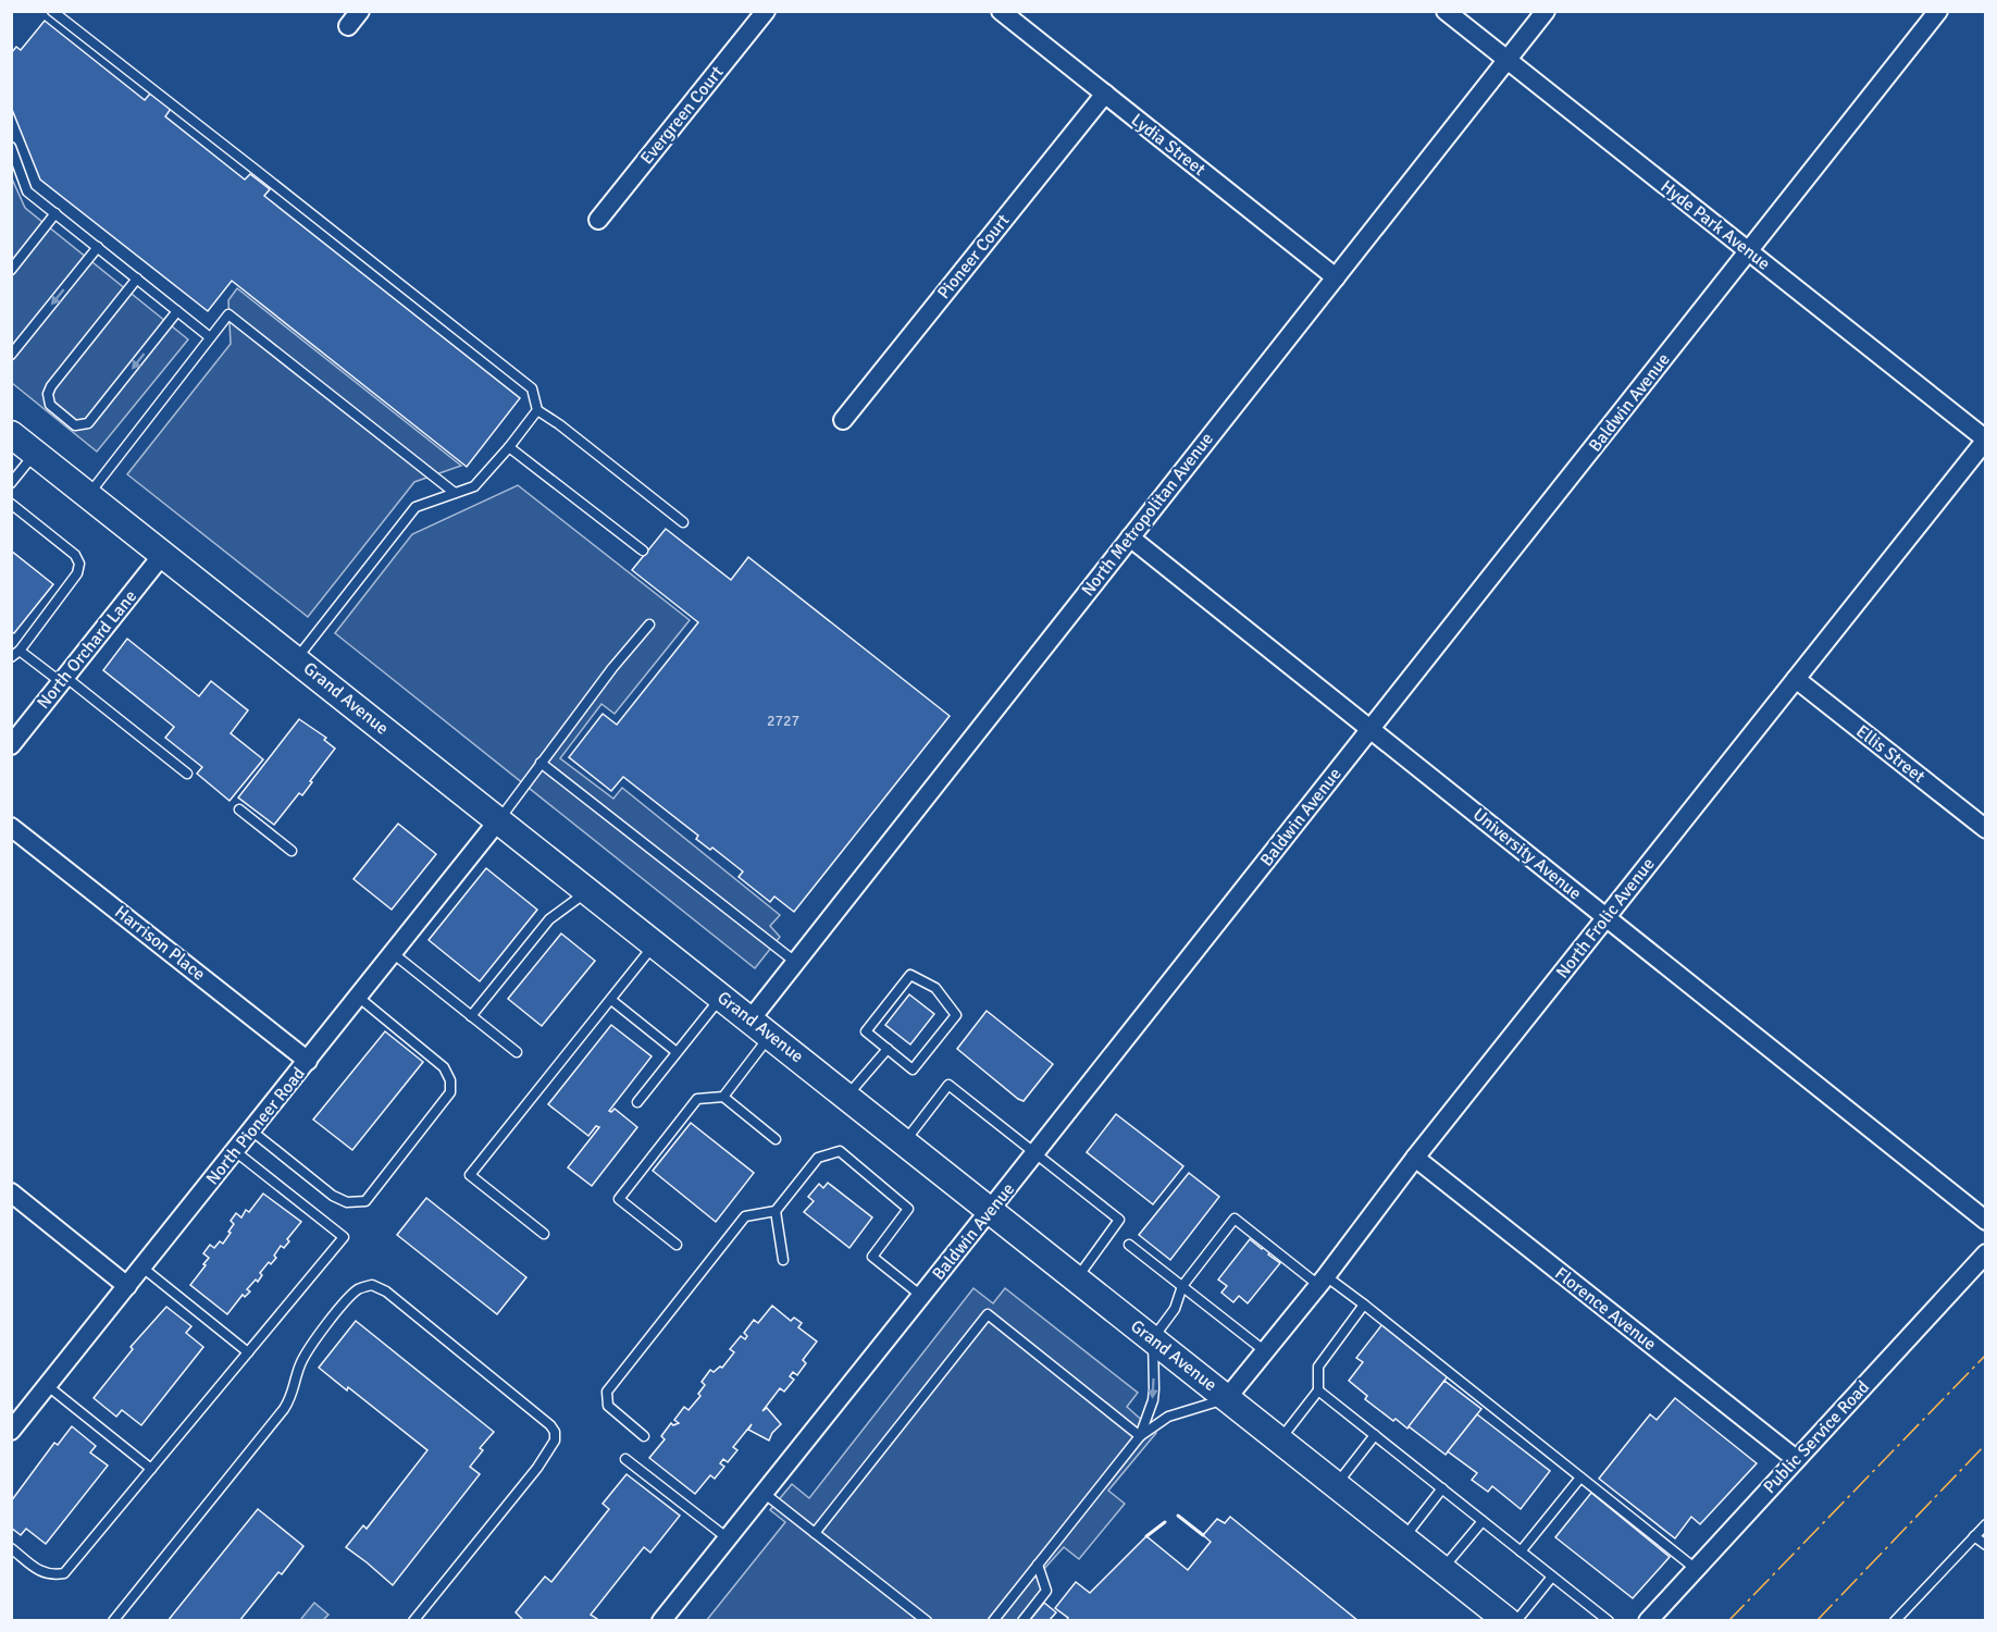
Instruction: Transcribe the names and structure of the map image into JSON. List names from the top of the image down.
{
  "streets": {
    "main road": ["Grand Avenue"],
    "street": [
      "Evergreen Court",
      "Lydia Street",
      "Hyde Park Avenue",
      "Pioneer Court",
      "Baldwin Avenue",
      "North Metropolitan Avenue",
      "North Orchard Lane",
      "Ellis Street",
      "University Avenue",
      "North Frolic Avenue",
      "Harrison Place",
      "North Pioneer Road",
      "Florence Avenue",
      "Public Service Road"
    ]
  },
  "crossings": [
    ["Lydia Street", "Pioneer Court"],
    ["Lydia Street", "North Metropolitan Avenue"],
    ["Hyde Park Avenue", "Baldwin Avenue"],
    ["Hyde Park Avenue", "North Metropolitan Avenue"],
    ["Hyde Park Avenue", "North Frolic Avenue"],
    ["Baldwin Avenue", "Grand Avenue"],
    ["Baldwin Avenue", "University Avenue"],
    ["North Metropolitan Avenue", "Grand Avenue"],
    ["North Metropolitan Avenue", "University Avenue"],
    ["North Orchard Lane", "Grand Avenue"],
    ["Grand Avenue", "North Frolic Avenue"],
    ["Grand Avenue", "North Pioneer Road"],
    ["Ellis Street", "North Frolic Avenue"],
    ["University Avenue", "North Frolic Avenue"],
    ["North Frolic Avenue", "Florence Avenue"],
    ["Harrison Place", "North Pioneer Road"],
    ["Florence Avenue", "Public Service Road"]
  ],
  "house_numbers": ["2727"]
}
